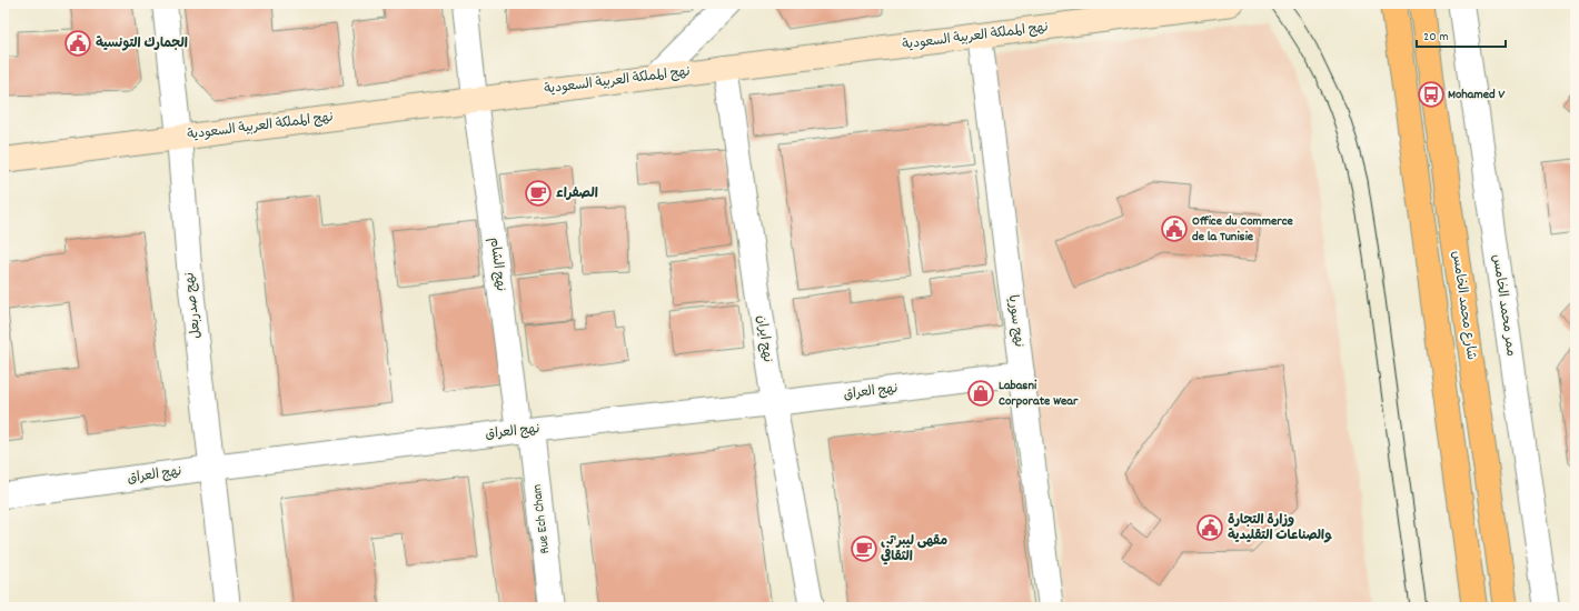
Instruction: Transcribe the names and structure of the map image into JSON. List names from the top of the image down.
{
  "streets": {
    "main road": ["نهج المملكة العربية السعودية", "شارع محمد الخامس"],
    "street": [
      "نهج الشام",
      "نهج صدربعل",
      "ممر محمد الخامس",
      "نهج سوريا",
      "نهج ايران",
      "نهج العراق",
      "Rue Ech Cham"
    ]
  },
  "crossings": [
    ["نهج المملكة العربية السعودية", "نهج الشام"],
    ["نهج المملكة العربية السعودية", "نهج صدربعل"],
    ["نهج المملكة العربية السعودية", "نهج سوريا"],
    ["نهج المملكة العربية السعودية", "نهج ايران"],
    ["نهج الشام", "نهج العراق"],
    ["نهج الشام", "Rue Ech Cham"],
    ["نهج صدربعل", "نهج العراق"],
    ["نهج سوريا", "نهج العراق"],
    ["نهج ايران", "نهج العراق"],
    ["نهج العراق", "Rue Ech Cham"]
  ],
  "places": {
    "public building": ["الجمارك التونسية", "Office du Commerce de la Tunisie", "وزارة التجارة والصناعات التقليدية"],
    "bus stop": ["Mohamed V"],
    "cafe": ["الصفراء", "مقهى ليبر'تي الثقافي"],
    "shop": ["Labasni Corporate Wear"]
  },
  "scale_bar": "20 m"
}
